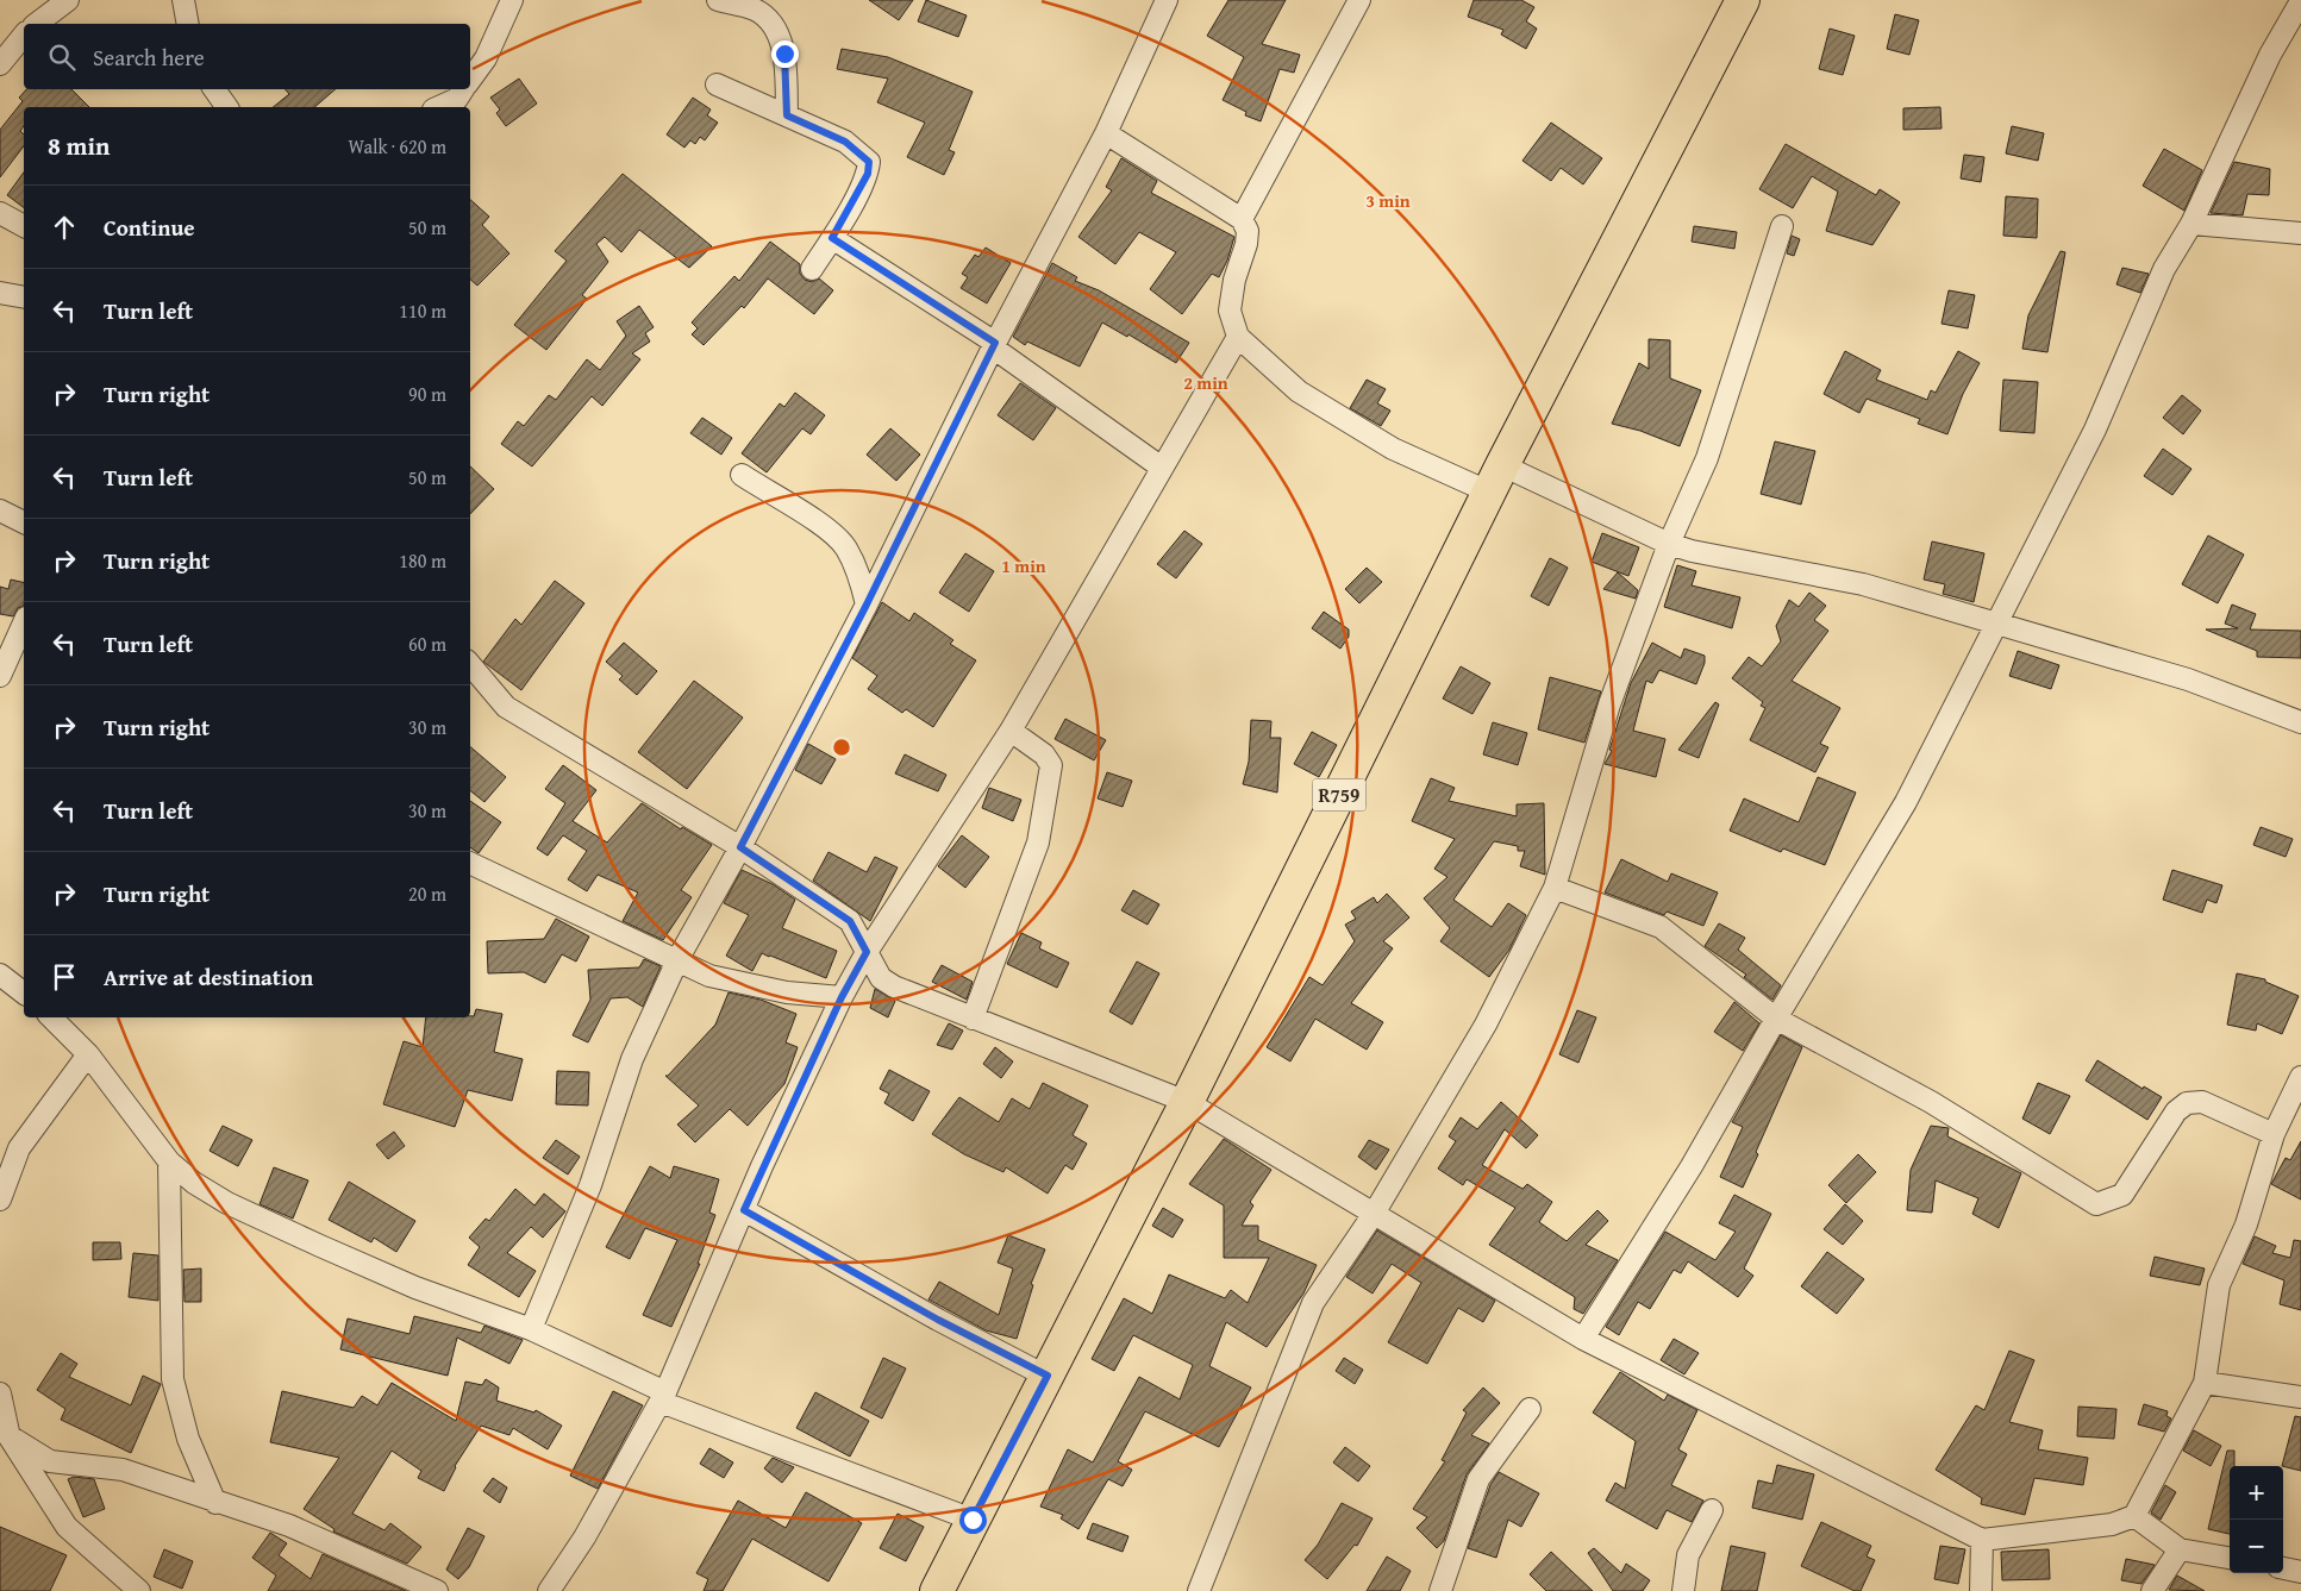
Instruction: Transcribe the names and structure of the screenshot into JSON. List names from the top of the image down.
{
  "streets": {
    "main road": ["R759"]
  },
  "page": {
    "search": "Search here",
    "heading": ["8 min", "Walk · 620 m"],
    "list": [
      ["Continue", "50 m"],
      ["Turn left", "110 m"],
      ["Turn right", "90 m"],
      ["Turn left", "50 m"],
      ["Turn right", "180 m"],
      ["Turn left", "60 m"],
      ["Turn right", "30 m"],
      ["Turn left", "30 m"],
      ["Turn right", "20 m"],
      "Arrive at destination"
    ],
    "map_buttons": ["+", "−"]
  },
  "rings": ["3 min", "2 min", "1 min"]
}
